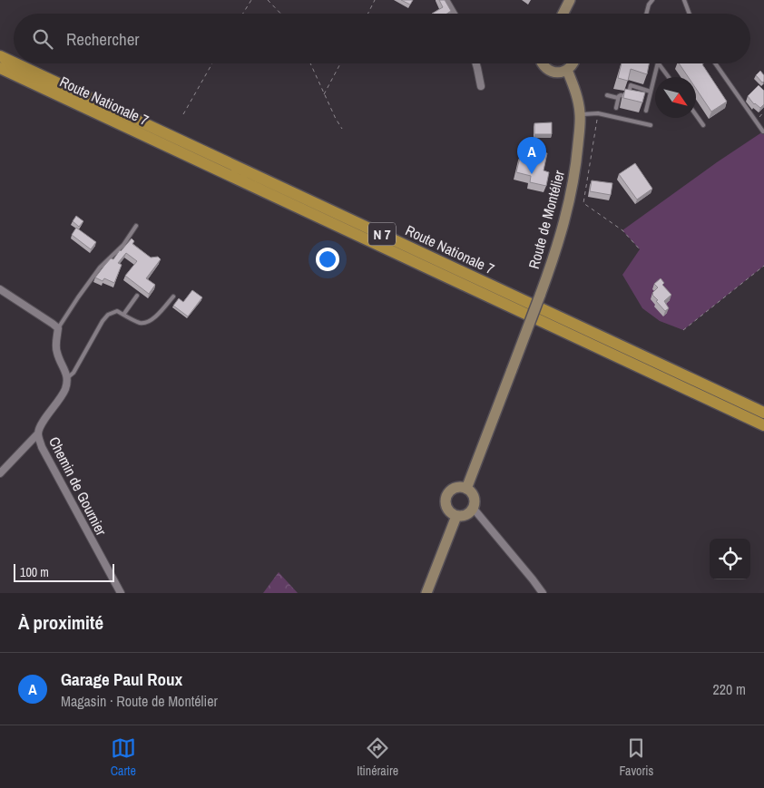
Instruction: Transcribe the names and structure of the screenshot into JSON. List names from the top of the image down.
{
  "streets": {
    "highway": ["Route Nationale 7", "N 7"],
    "main road": ["Route de Montélier"],
    "street": ["Chemin de Gournier"]
  },
  "scale_bar": "100 m",
  "north": "bottom right",
  "page": {
    "search": "Rechercher",
    "pins": "A",
    "scale": "100 m",
    "heading": "À proximité",
    "list": [
      {
        "mark": "A",
        "name": "Garage Paul Roux",
        "note": "Magasin · Route de Montélier",
        "value": "220 m"
      }
    ],
    "nav": ["Carte", "Itinéraire", "Favoris"]
  }
}
